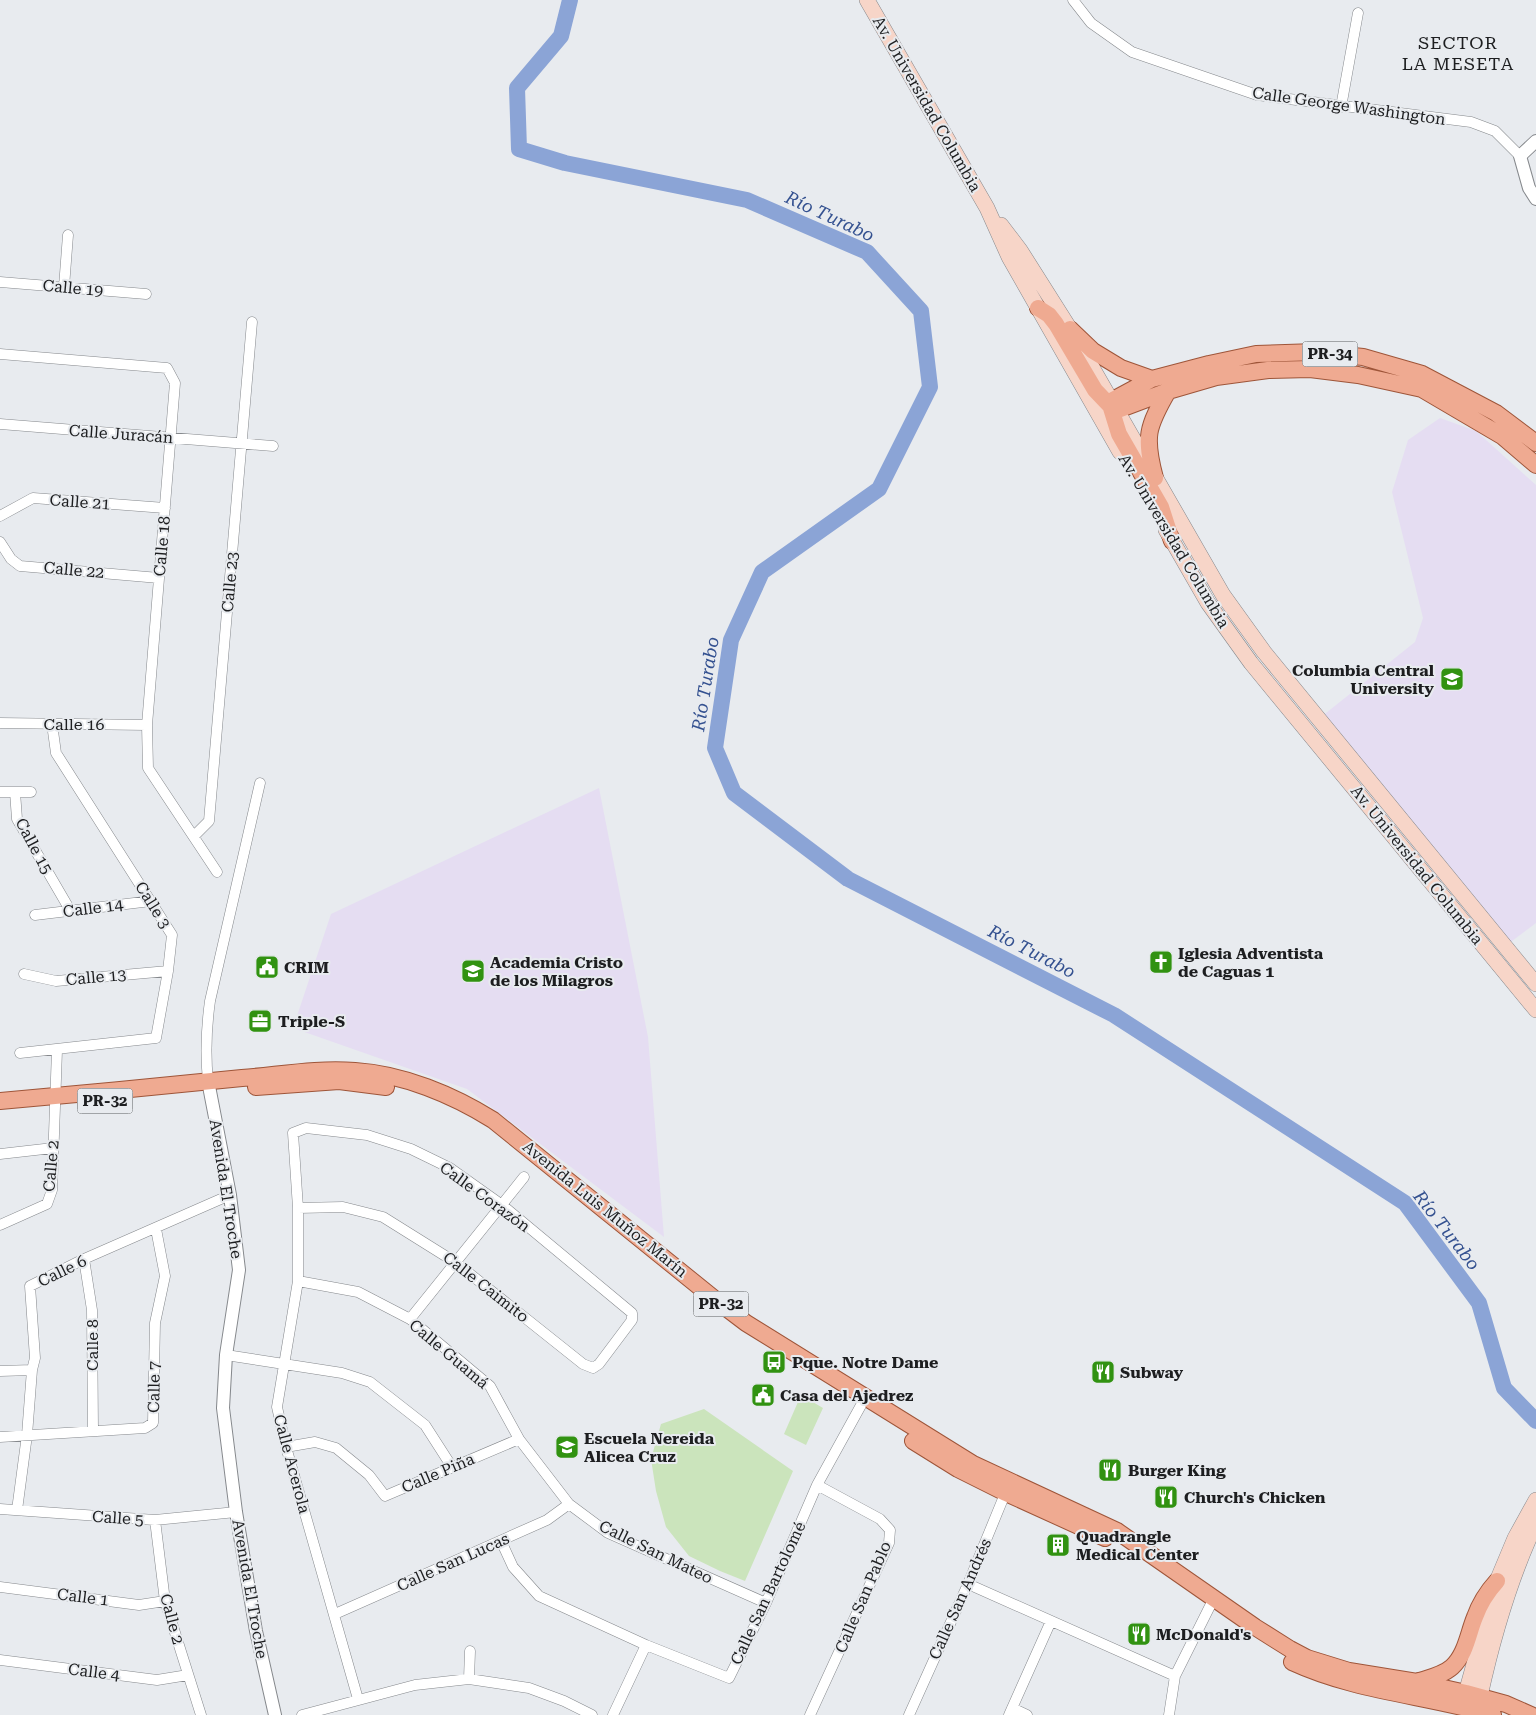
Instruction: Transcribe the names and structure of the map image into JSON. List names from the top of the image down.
{
  "streets": {
    "main road": [
      "Av. Universidad Columbia",
      "PR-34",
      "PR-32",
      "Avenida Luis Muñoz Marín"
    ],
    "street": [
      "Calle George Washington",
      "Calle 19",
      "Calle Juracán",
      "Calle 21",
      "Calle 18",
      "Calle 22",
      "Calle 23",
      "Calle 16",
      "Calle 15",
      "Calle 3",
      "Calle 14",
      "Calle 13",
      "Calle 2",
      "Avenida El Troche",
      "Calle Corazón",
      "Calle 6",
      "Calle Caimito",
      "Calle 8",
      "Calle Guamá",
      "Calle 7",
      "Calle Acerola",
      "Calle Piña",
      "Calle 5",
      "Calle San Mateo",
      "Calle San Lucas",
      "Calle San Bartolomé",
      "Calle 1",
      "Calle San Pablo",
      "Calle San Andrés",
      "Calle 4"
    ]
  },
  "crossings": [
    ["Av. Universidad Columbia", "PR-34"],
    ["Calle Juracán", "Calle 18"],
    ["Calle Juracán", "Calle 23"],
    ["Calle 21", "Calle 18"],
    ["Calle 18", "Calle 22"],
    ["Calle 18", "Calle 23"],
    ["Calle 18", "Calle 16"],
    ["Calle 16", "Calle 3"],
    ["Calle 15", "Calle 14"],
    ["Calle 3", "Calle 14"],
    ["Calle 3", "Calle 13"],
    ["Calle 3", "Calle 2"],
    ["Calle 2", "Avenida Luis Muñoz Marín"],
    ["Calle 2", "Calle 5"],
    ["Calle 2", "Calle 1"],
    ["Calle 2", "Calle 4"],
    ["Avenida El Troche", "Avenida Luis Muñoz Marín"],
    ["Avenida El Troche", "Calle 6"],
    ["Avenida El Troche", "Calle 5"],
    ["Calle Corazón", "Calle Caimito"],
    ["Calle Corazón", "Calle Acerola"],
    ["Avenida Luis Muñoz Marín", "Calle San Bartolomé"],
    ["Avenida Luis Muñoz Marín", "Calle San Andrés"],
    ["Calle 6", "Calle 8"],
    ["Calle 6", "Calle 7"],
    ["Calle 6", "Calle 5"],
    ["Calle Caimito", "Calle Acerola"],
    ["Calle 8", "Calle 7"],
    ["Calle Guamá", "Calle Acerola"],
    ["Calle Guamá", "Calle Piña"],
    ["Calle Guamá", "Calle San Mateo"],
    ["Calle Acerola", "Calle Piña"],
    ["Calle Acerola", "Calle San Lucas"],
    ["Calle Piña", "Calle San Mateo"],
    ["Calle San Mateo", "Calle San Lucas"],
    ["Calle San Mateo", "Calle San Bartolomé"],
    ["Calle San Lucas", "Calle San Bartolomé"],
    ["Calle San Bartolomé", "Calle San Pablo"]
  ],
  "districts": ["SECTOR LA MESETA"],
  "water": ["Río Turabo"],
  "places": {
    "school or university": ["Columbia Central University", "Academia Cristo de los Milagros", "Escuela Nereida Alicea Cruz"],
    "church": ["Iglesia Adventista de Caguas 1"],
    "public building": ["CRIM", "Casa del Ajedrez"],
    "office": ["Triple-S"],
    "bus stop": ["Pque. Notre Dame"],
    "restaurant": [
      "Subway",
      "Burger King",
      "Church's Chicken",
      "McDonald's"
    ],
    "building": ["Quadrangle Medical Center"]
  }
}
